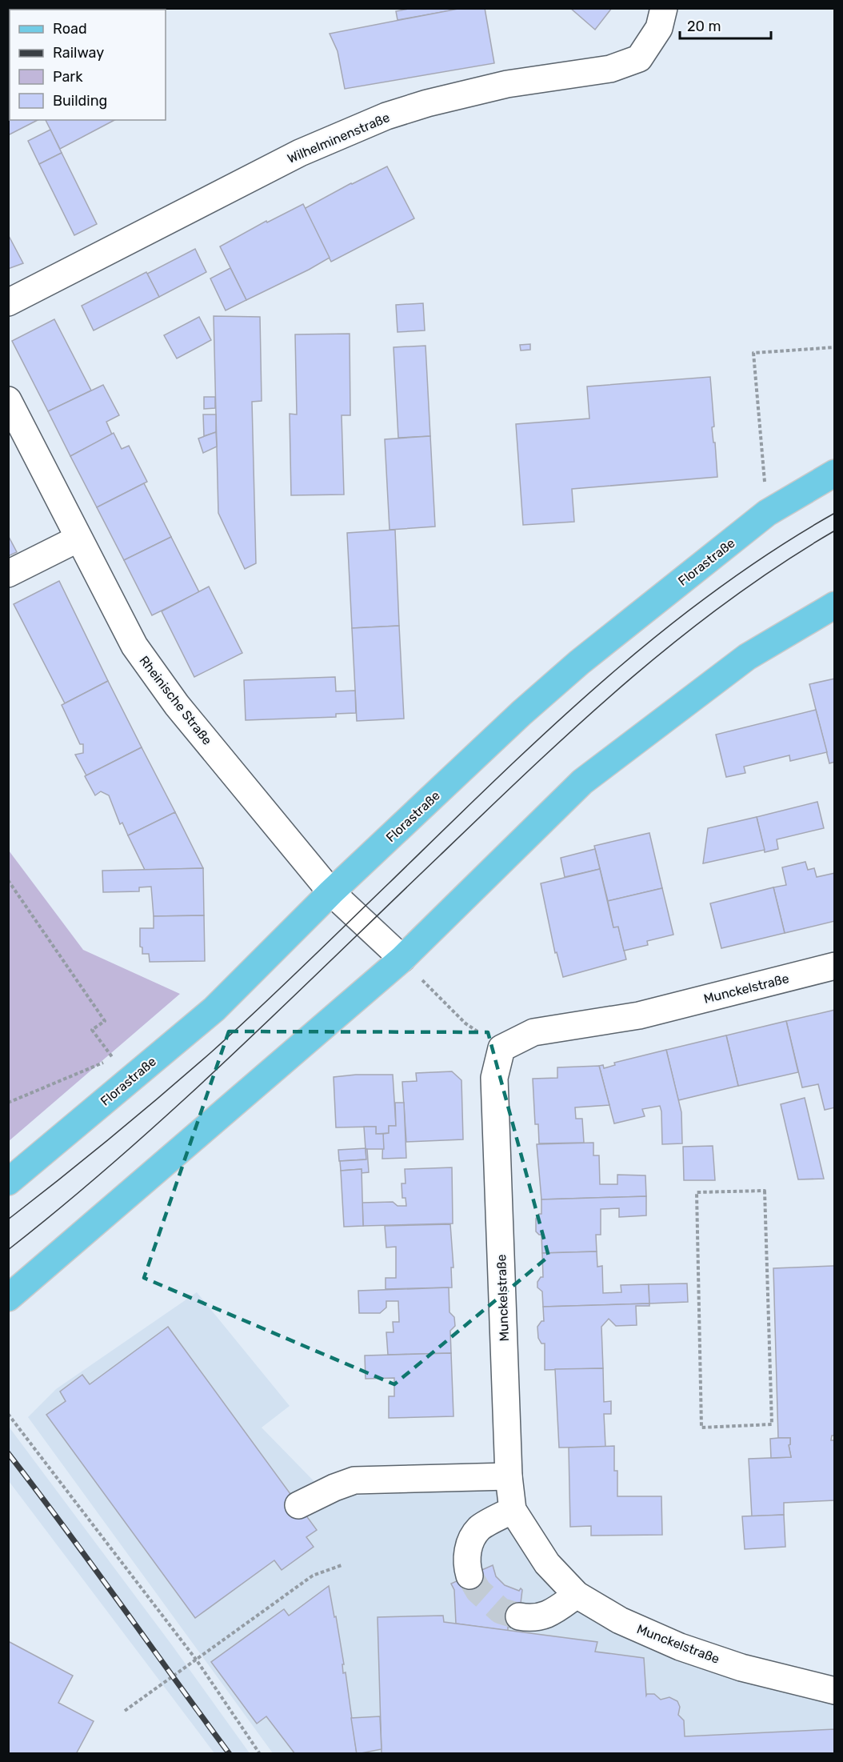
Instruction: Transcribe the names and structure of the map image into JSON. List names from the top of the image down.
{
  "streets": {
    "main road": ["Florastraße"],
    "street": ["Wilhelminenstraße", "Rheinische Straße", "Munckelstraße"]
  },
  "crossings": [
    ["Florastraße", "Rheinische Straße"]
  ],
  "legend": [
    "Road",
    "Railway",
    "Park",
    "Building"
  ],
  "scale_bar": "20 m"
}
